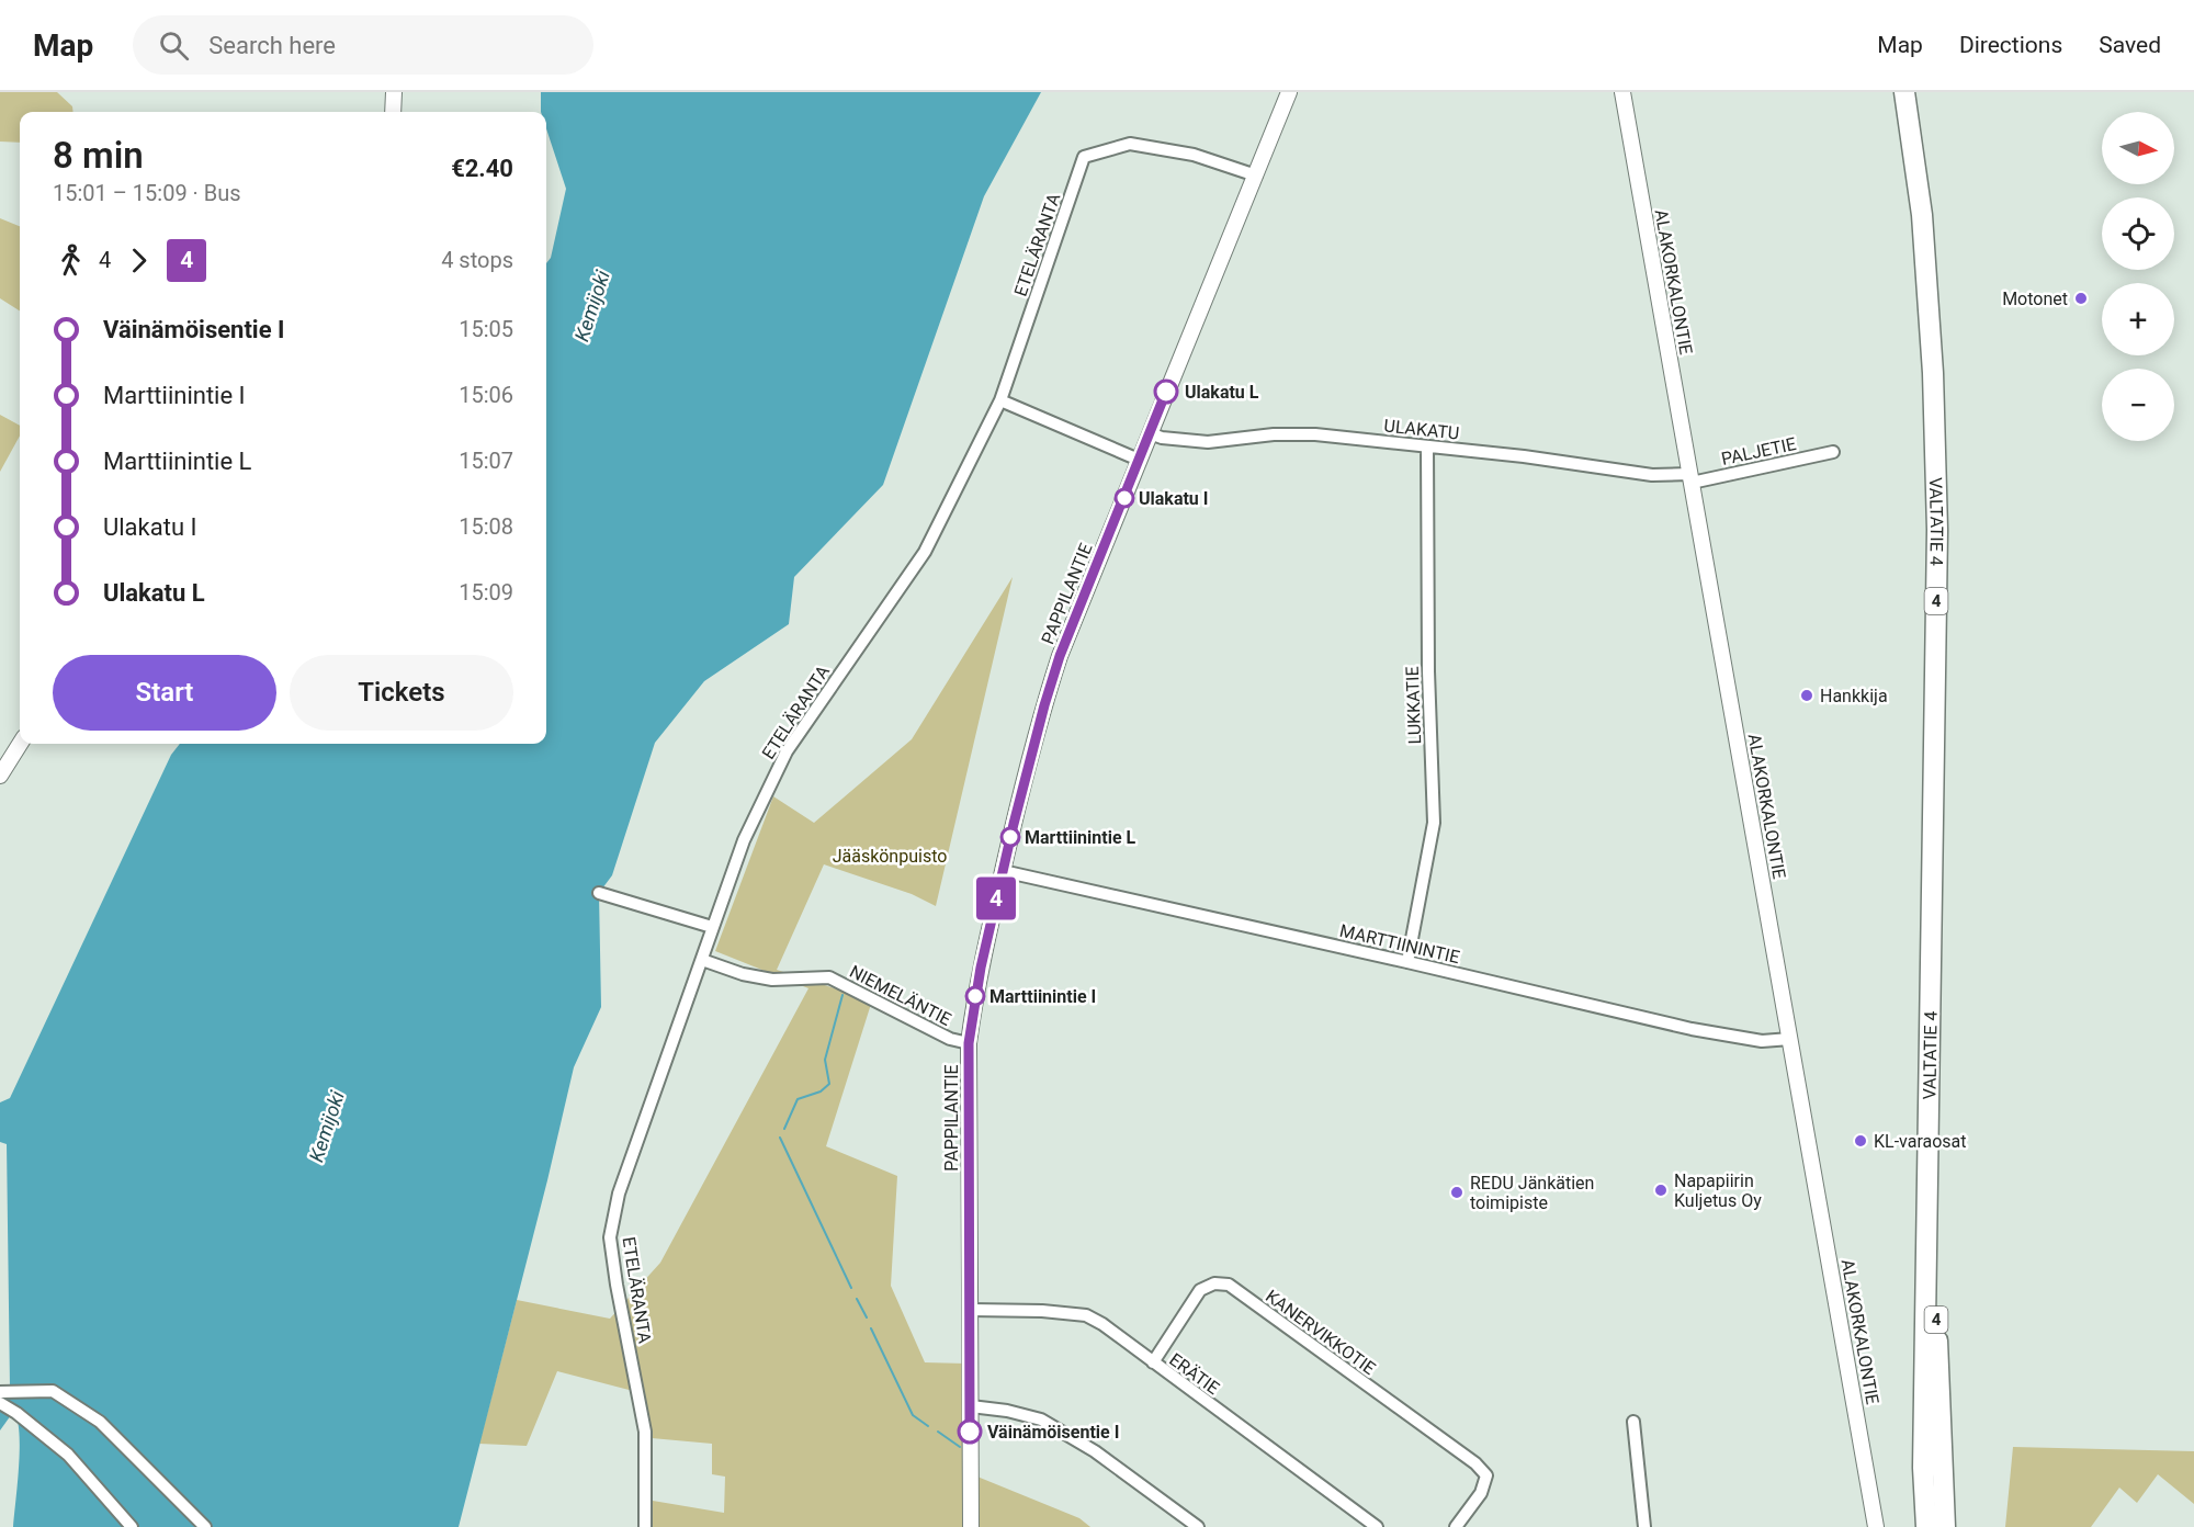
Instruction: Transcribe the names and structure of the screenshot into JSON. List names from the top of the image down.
{
  "streets": {
    "highway": ["VALTATIE 4", "4"],
    "street": [
      "ETELÄRANTA",
      "ALAKORKALONTIE",
      "ULAKATU",
      "PALJETIE",
      "PAPPILANTIE",
      "LUKKATIE",
      "MARTTIININTIE",
      "NIEMELÄNTIE",
      "KANERVIKKOTIE",
      "ERÄTIE"
    ]
  },
  "crossings": [
    ["ETELÄRANTA", "PAPPILANTIE"],
    ["ETELÄRANTA", "NIEMELÄNTIE"],
    ["ALAKORKALONTIE", "ULAKATU"],
    ["ALAKORKALONTIE", "PALJETIE"],
    ["ALAKORKALONTIE", "MARTTIININTIE"],
    ["ULAKATU", "PALJETIE"],
    ["ULAKATU", "PAPPILANTIE"],
    ["ULAKATU", "LUKKATIE"],
    ["PAPPILANTIE", "MARTTIININTIE"],
    ["PAPPILANTIE", "NIEMELÄNTIE"],
    ["PAPPILANTIE", "ERÄTIE"],
    ["LUKKATIE", "MARTTIININTIE"],
    ["KANERVIKKOTIE", "ERÄTIE"]
  ],
  "water": ["Kemijoki"],
  "parks": ["Jääskönpuisto"],
  "places": [
    "Motonet",
    "Ulakatu L",
    "Ulakatu I",
    "Hankkija",
    "Marttiinintie L",
    "Marttiinintie I",
    "KL-varaosat",
    "Napapiirin Kuljetus Oy",
    "REDU Jänkätien toimipiste",
    "Väinämöisentie I"
  ],
  "lines": ["bus line 4"],
  "north": "right",
  "page": {
    "header": "Map",
    "search": "Search here",
    "nav": ["Map", "Directions", "Saved"],
    "on_map": "4",
    "map_buttons": ["+", "−"],
    "heading": ["8 min", "15:01 – 15:09 · Bus", "€2.40"],
    "legs": ["4", "4", "4 stops"],
    "list": [
      {
        "name": "Väinämöisentie I",
        "value": "15:05"
      },
      {
        "name": "Marttiinintie I",
        "value": "15:06"
      },
      {
        "name": "Marttiinintie L",
        "value": "15:07"
      },
      {
        "name": "Ulakatu I",
        "value": "15:08"
      },
      {
        "name": "Ulakatu L",
        "value": "15:09"
      }
    ],
    "buttons": ["Start", "Tickets"]
  }
}
